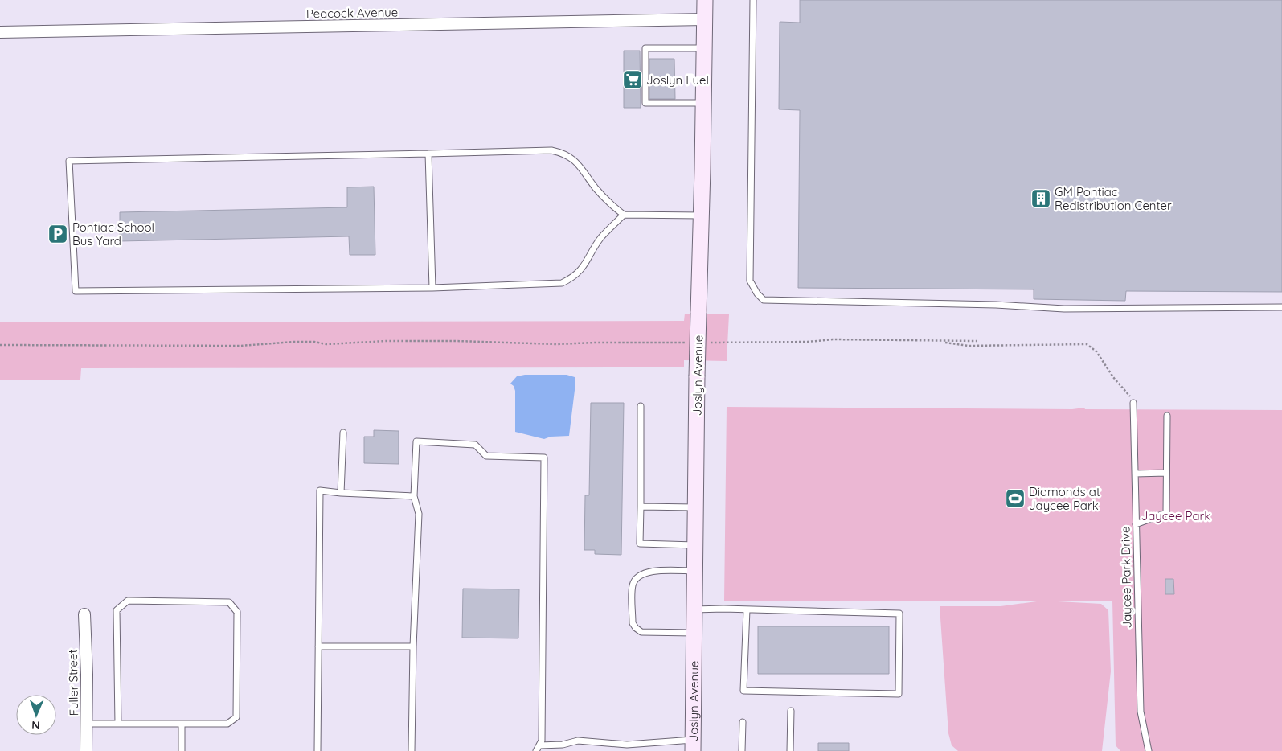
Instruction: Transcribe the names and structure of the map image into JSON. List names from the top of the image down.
{
  "streets": {
    "main road": ["Joslyn Avenue"],
    "street": ["Peacock Avenue", "Fuller Street"],
    "lane": ["Jaycee Park Drive"]
  },
  "crossings": [
    ["Peacock Avenue", "Joslyn Avenue"]
  ],
  "parks": ["Jaycee Park"],
  "places": {
    "supermarket": ["Joslyn Fuel"],
    "building": ["GM Pontiac Redistribution Center"],
    "parking": ["Pontiac School Bus Yard"],
    "sports": ["Diamonds at Jaycee Park"]
  },
  "north": "bottom"
}
